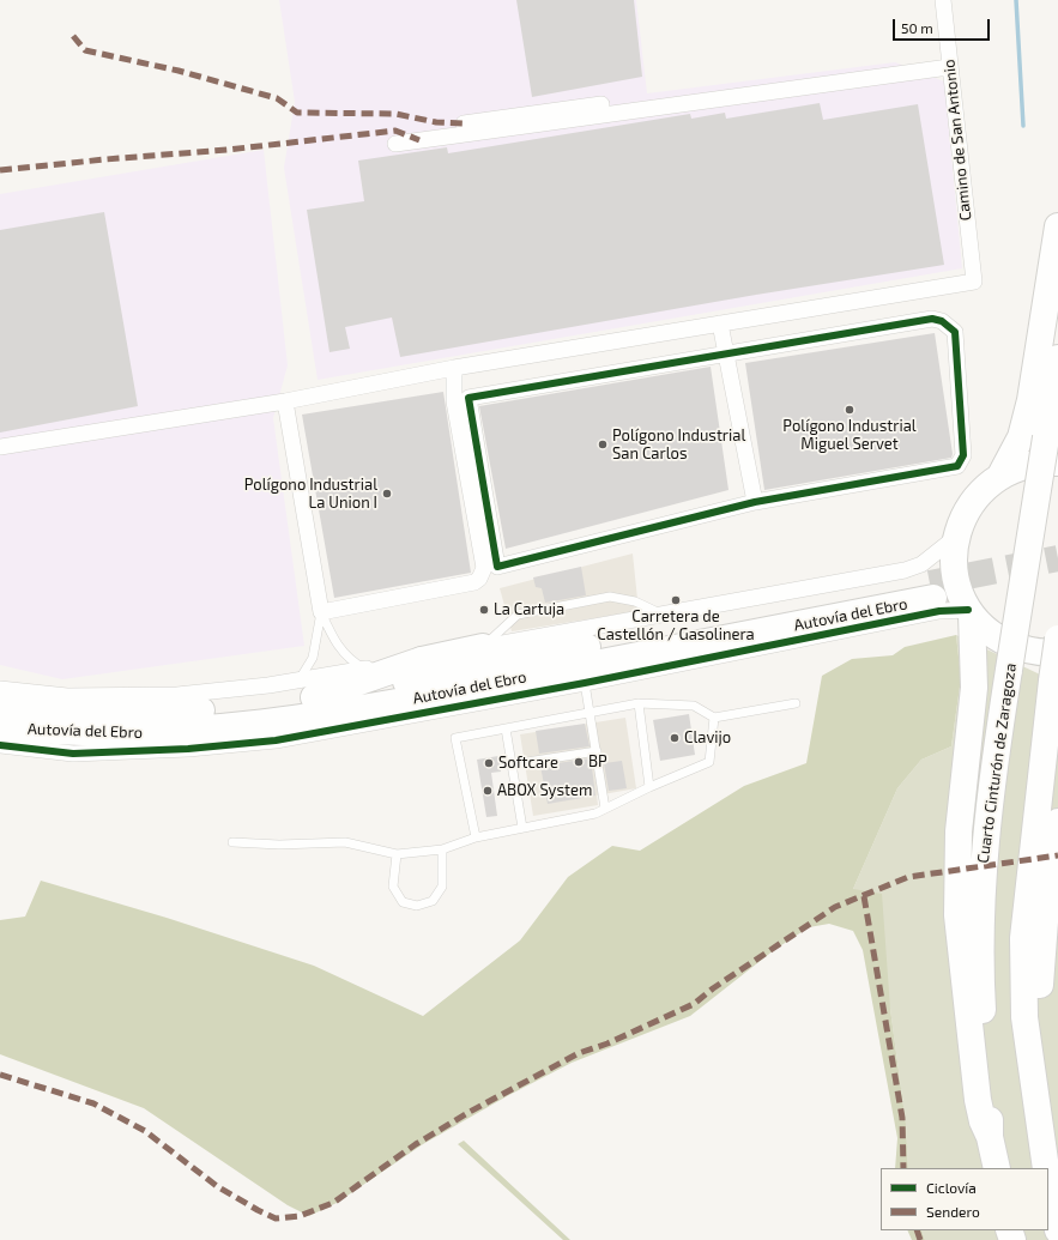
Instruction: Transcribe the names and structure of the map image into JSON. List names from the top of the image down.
{
  "streets": {
    "highway": ["Autovía del Ebro", "Cuarto Cinturón de Zaragoza"],
    "street": ["Camino de San Antonio"]
  },
  "places": [
    "Polígono Industrial Miguel Servet",
    "Polígono Industrial San Carlos",
    "Polígono Industrial La Union I",
    "Carretera de Castellón / Gasolinera",
    "La Cartuja",
    "Clavijo",
    "BP",
    "Softcare",
    "ABOX System"
  ],
  "legend": ["Ciclovía", "Sendero"],
  "scale_bar": "50 m"
}
